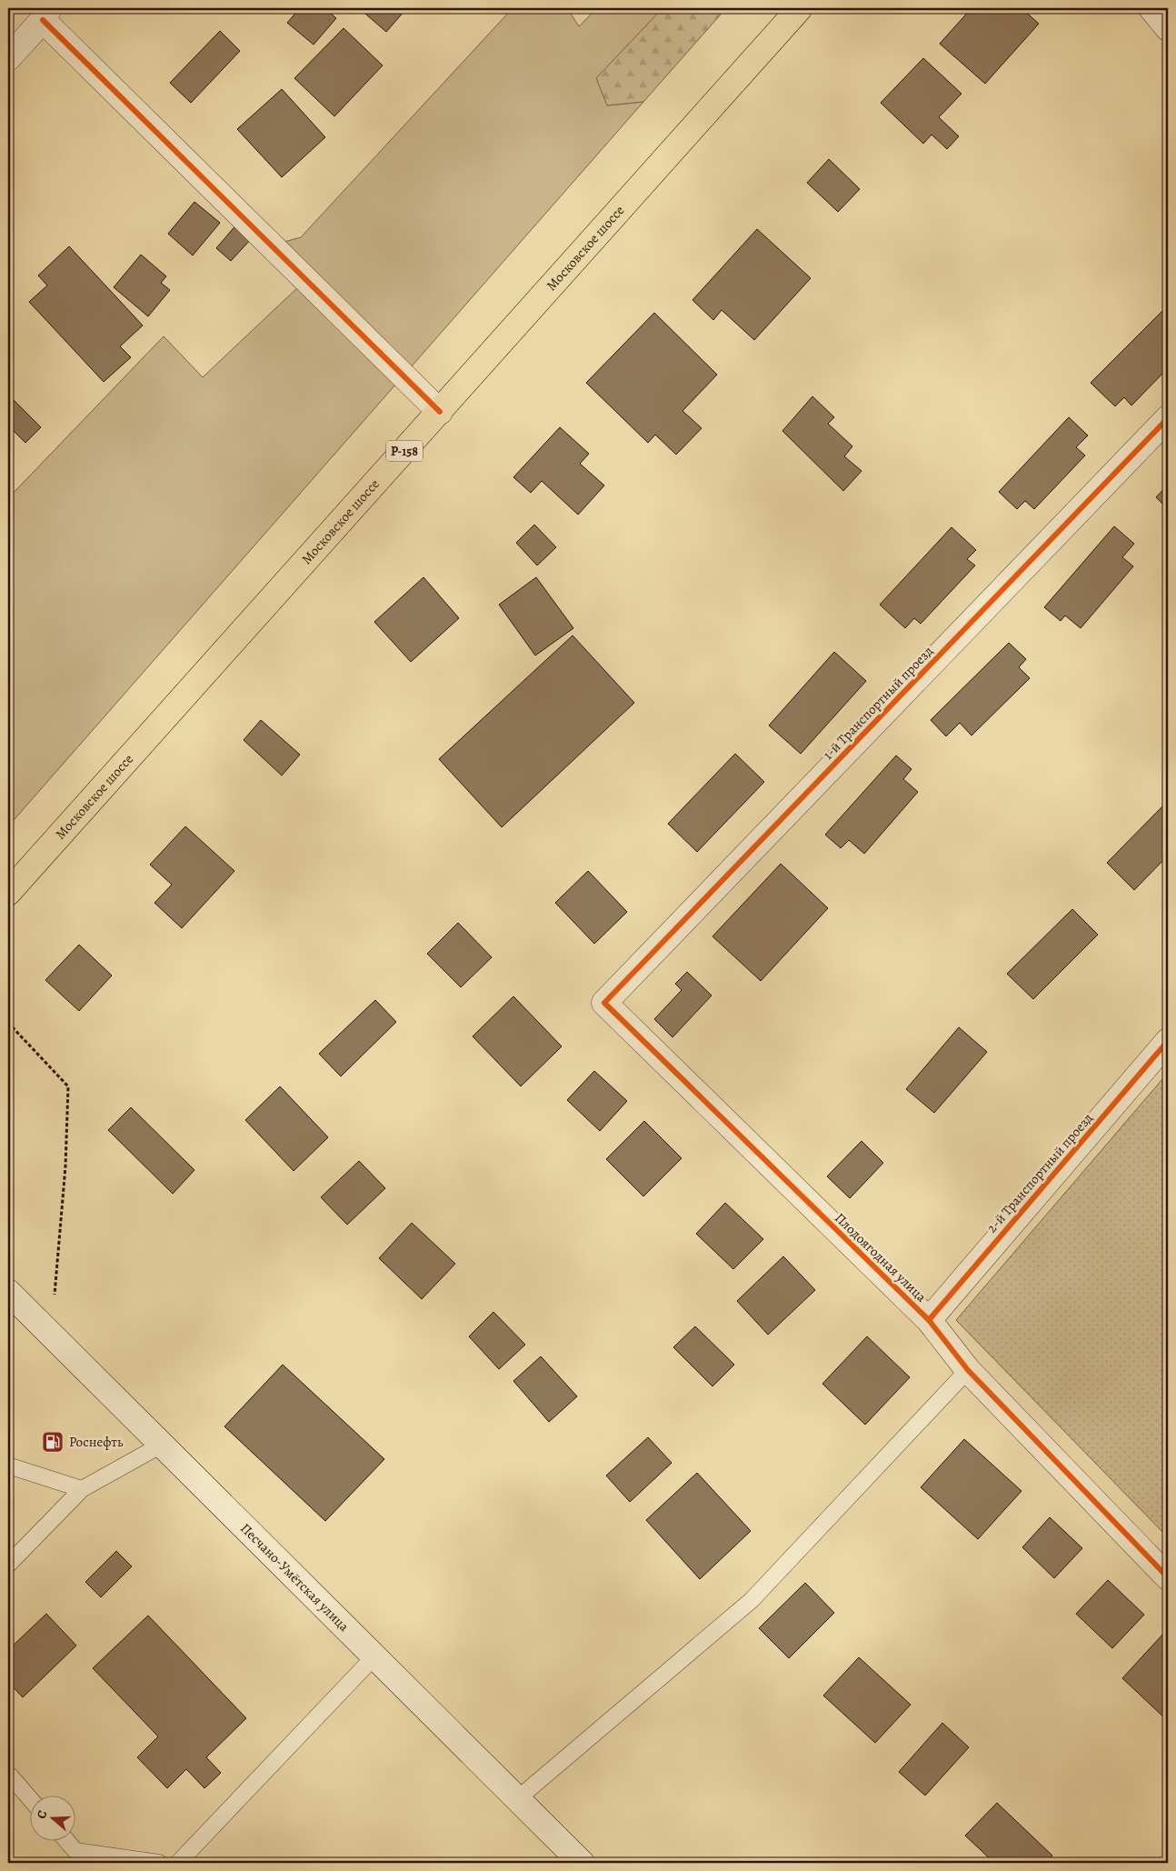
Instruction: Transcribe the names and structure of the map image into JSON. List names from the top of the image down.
{
  "streets": {
    "main road": ["Московское шоссе", "Р-158"],
    "street": [
      "1-й Транспортный проезд",
      "2-й Транспортный проезд",
      "Плодоягодная улица",
      "Песчано-Умётская улица"
    ]
  },
  "crossings": [
    ["1-й Транспортный проезд", "Плодоягодная улица"],
    ["2-й Транспортный проезд", "Плодоягодная улица"]
  ],
  "places": {
    "fuel station": ["Роснефть"]
  },
  "north": "left"
}
